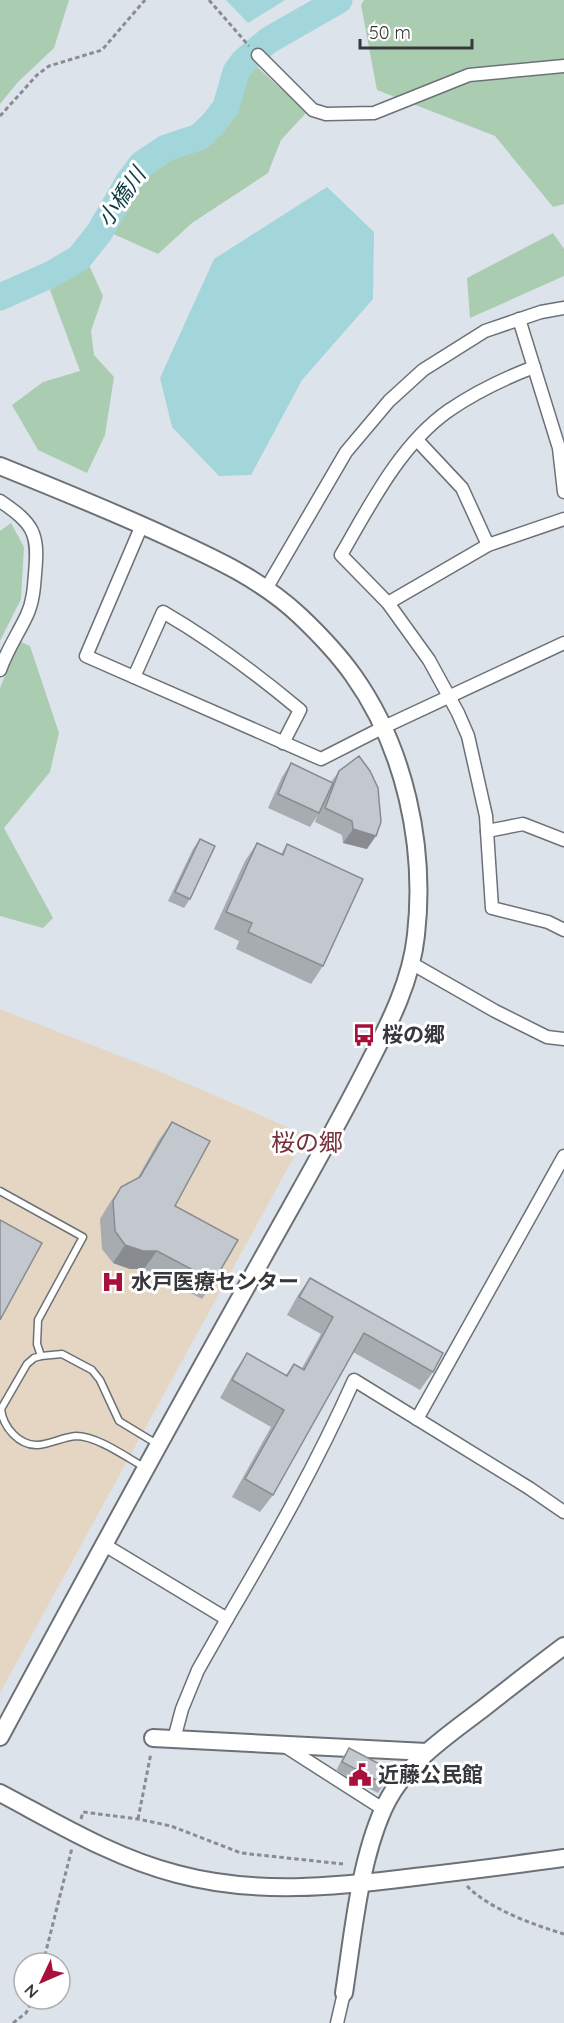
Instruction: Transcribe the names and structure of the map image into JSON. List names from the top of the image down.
{
  "districts": ["桜の郷"],
  "water": ["小橋川"],
  "places": {
    "bus stop": ["桜の郷"],
    "hospital": ["水戸医療センター"],
    "public building": ["近藤公民館"]
  },
  "scale_bar": "50 m",
  "north": "bottom left"
}
